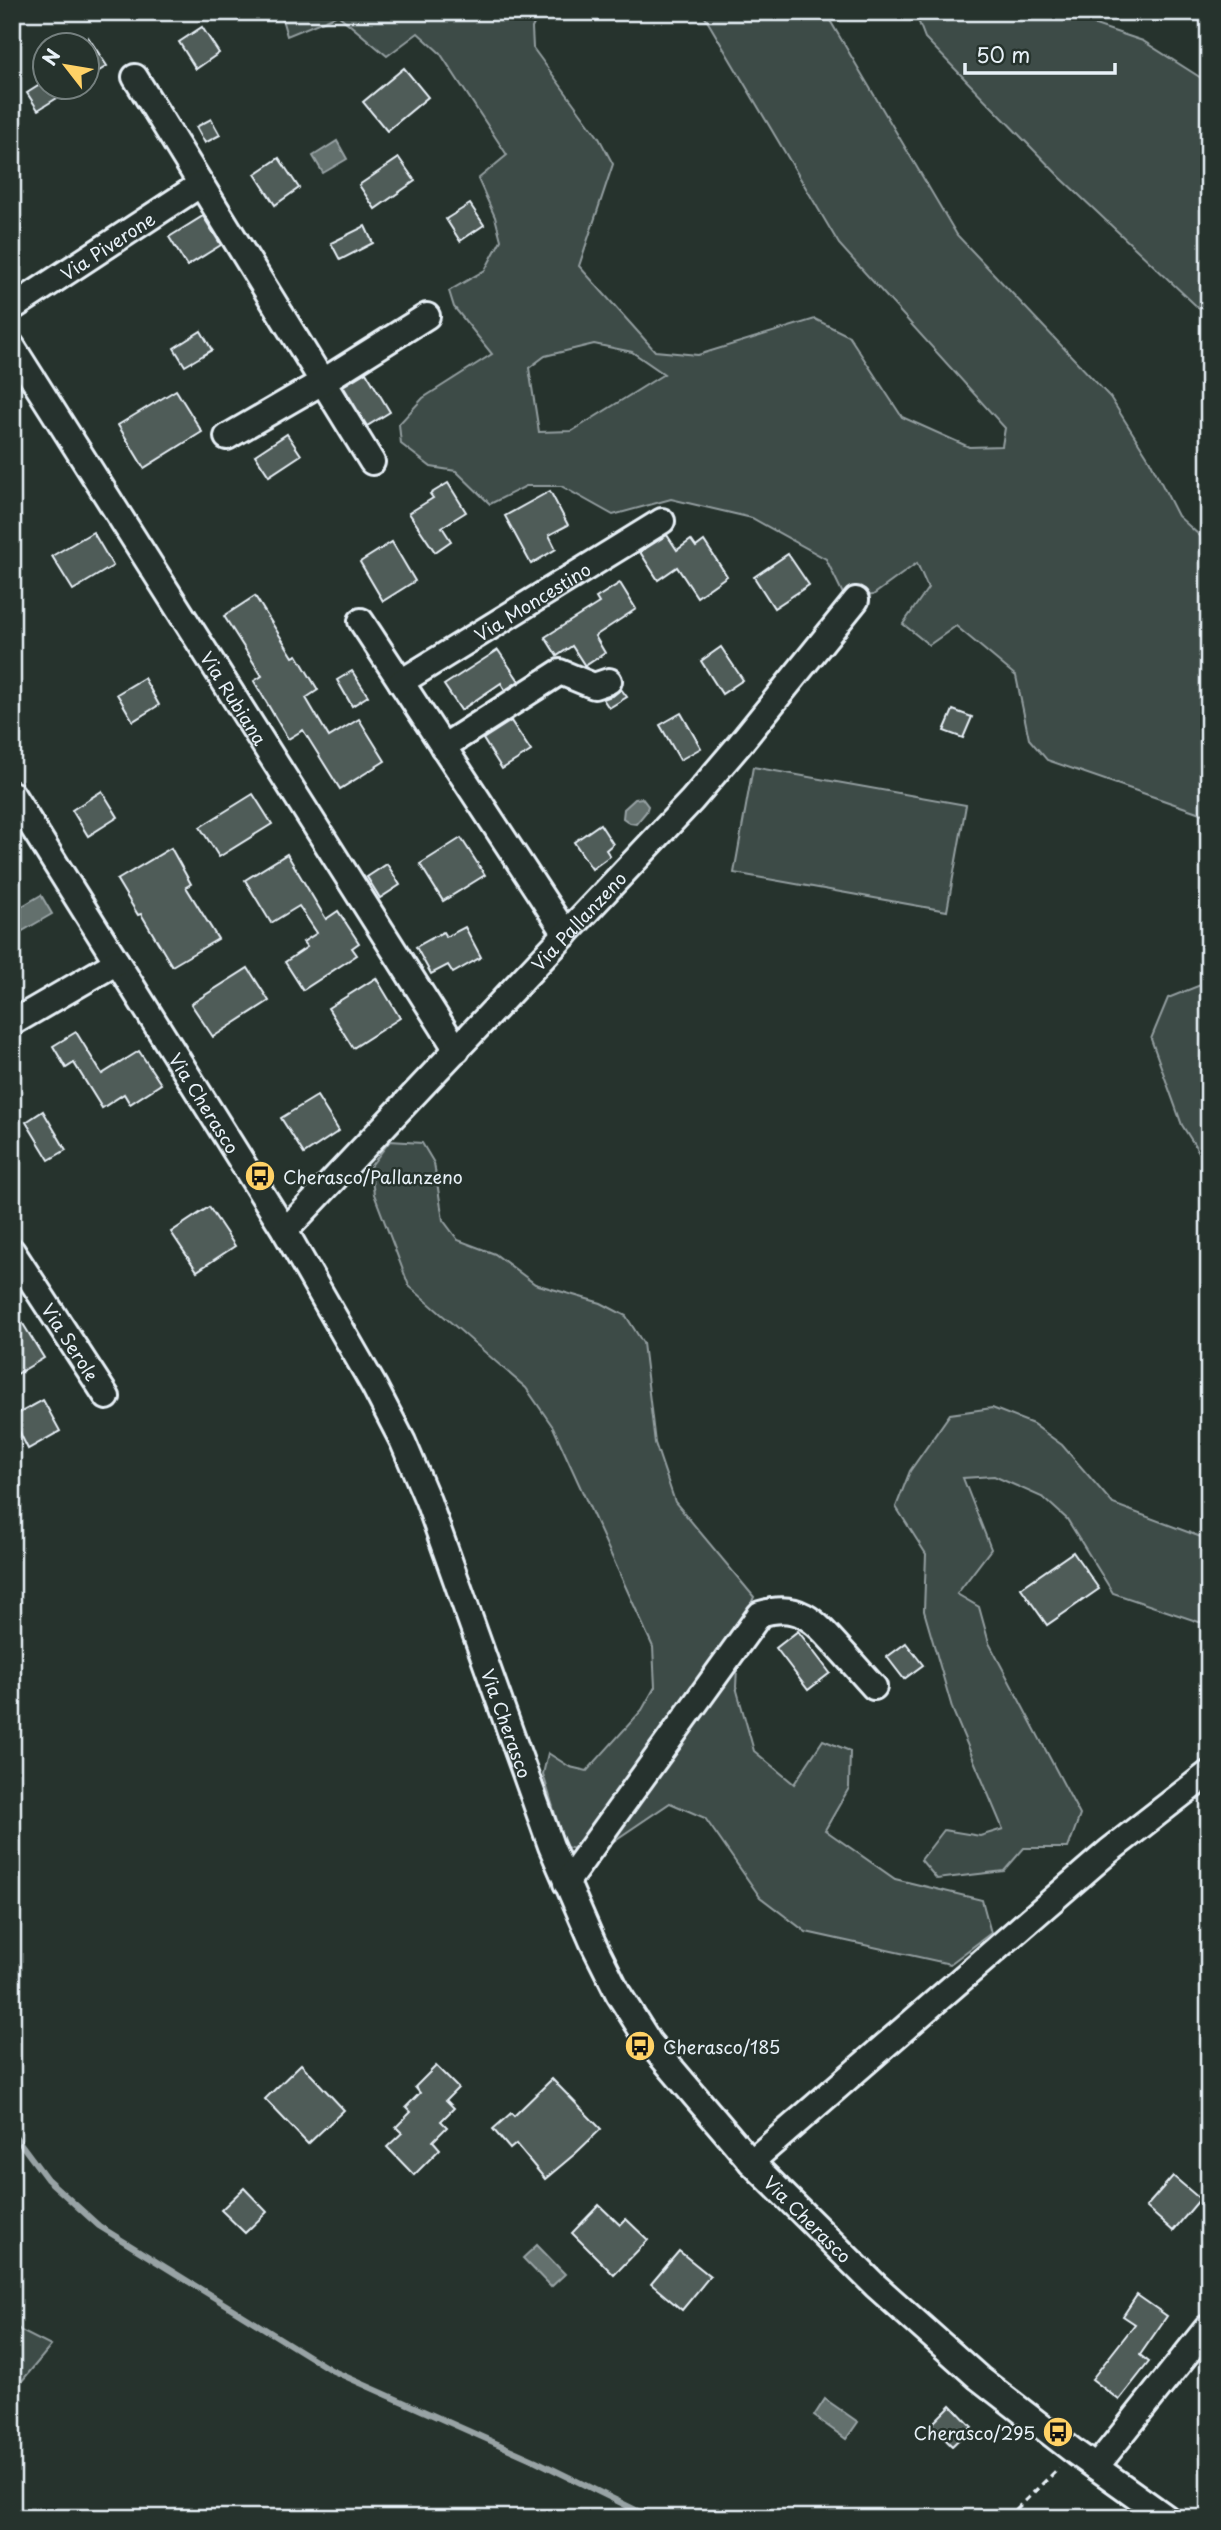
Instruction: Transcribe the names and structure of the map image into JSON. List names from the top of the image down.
{
  "streets": {
    "street": [
      "Via Piverone",
      "Via Moncestino",
      "Via Rubiana",
      "Via Pallanzeno",
      "Via Cherasco",
      "Via Serole"
    ]
  },
  "crossings": [
    ["Via Rubiana", "Via Pallanzeno"],
    ["Via Pallanzeno", "Via Cherasco"]
  ],
  "places": {
    "bus stop": ["Cherasco/Pallanzeno", "Cherasco/185", "Cherasco/295"]
  },
  "scale_bar": "50 m",
  "north": "top left"
}
